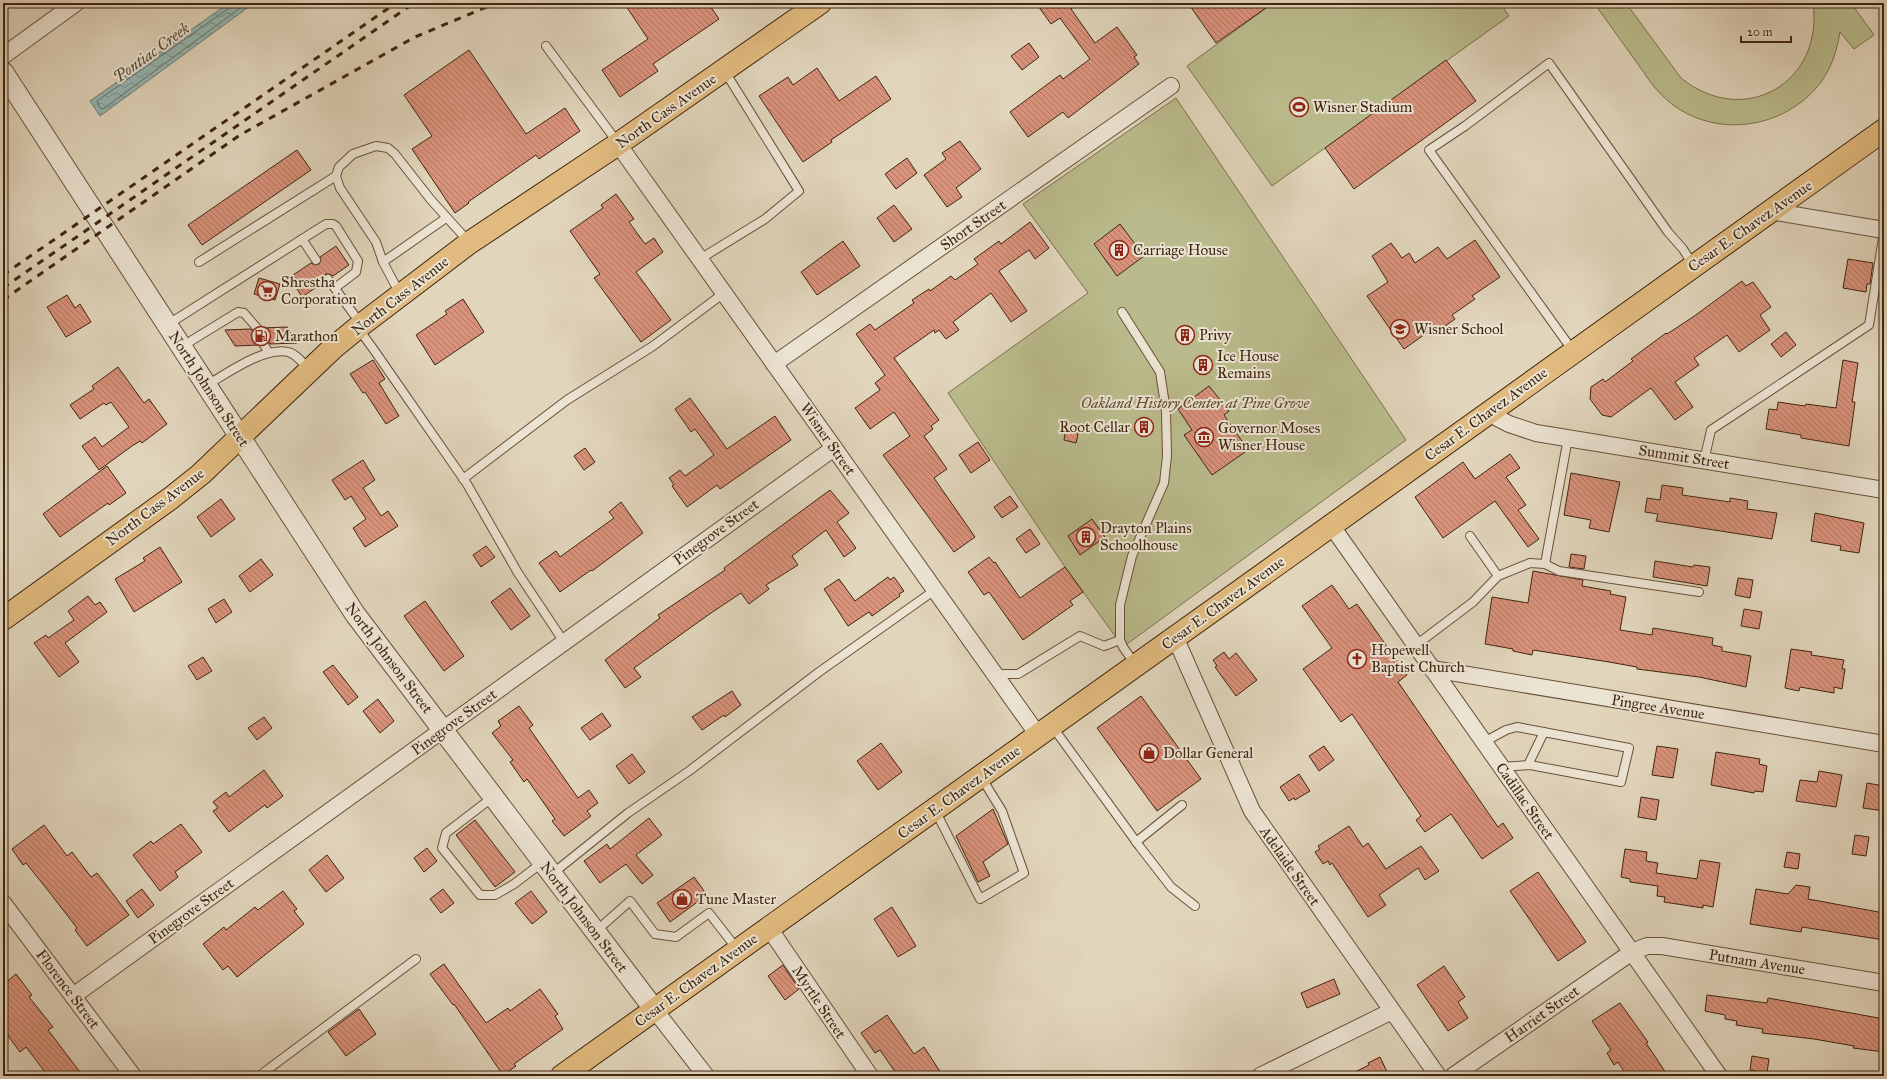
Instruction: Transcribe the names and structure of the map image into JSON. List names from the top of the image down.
{
  "streets": {
    "main road": ["North Cass Avenue", "Cesar E. Chavez Avenue"],
    "street": [
      "Short Street",
      "North Johnson Street",
      "Wisner Street",
      "Summit Street",
      "Pinegrove Street",
      "Pingree Avenue",
      "Cadillac Street",
      "Adelaide Street",
      "Putnam Avenue",
      "Florence Street",
      "Myrtle Street",
      "Harriet Street"
    ]
  },
  "crossings": [
    ["North Cass Avenue", "North Johnson Street"],
    ["North Cass Avenue", "Wisner Street"],
    ["Short Street", "Wisner Street"],
    ["Cesar E. Chavez Avenue", "North Johnson Street"],
    ["Cesar E. Chavez Avenue", "Wisner Street"],
    ["Cesar E. Chavez Avenue", "Summit Street"],
    ["Cesar E. Chavez Avenue", "Cadillac Street"],
    ["Cesar E. Chavez Avenue", "Adelaide Street"],
    ["Cesar E. Chavez Avenue", "Myrtle Street"],
    ["North Johnson Street", "Pinegrove Street"],
    ["Wisner Street", "Pinegrove Street"],
    ["Pinegrove Street", "Florence Street"],
    ["Pingree Avenue", "Cadillac Street"],
    ["Cadillac Street", "Putnam Avenue"],
    ["Cadillac Street", "Harriet Street"],
    ["Putnam Avenue", "Harriet Street"]
  ],
  "water": ["Pontiac Creek"],
  "parks": ["Oakland History Center at Pine Grove"],
  "places": {
    "sports": ["Wisner Stadium"],
    "building": [
      "Carriage House",
      "Privy",
      "Ice House Remains",
      "Root Cellar",
      "Drayton Plains Schoolhouse"
    ],
    "supermarket": ["Shrestha Corporation"],
    "school or university": ["Wisner School"],
    "fuel station": ["Marathon"],
    "museum": ["Governor Moses Wisner House"],
    "church": ["Hopewell Baptist Church"],
    "shop": ["Dollar General", "Tune Master"]
  },
  "scale_bar": "20 m"
}
